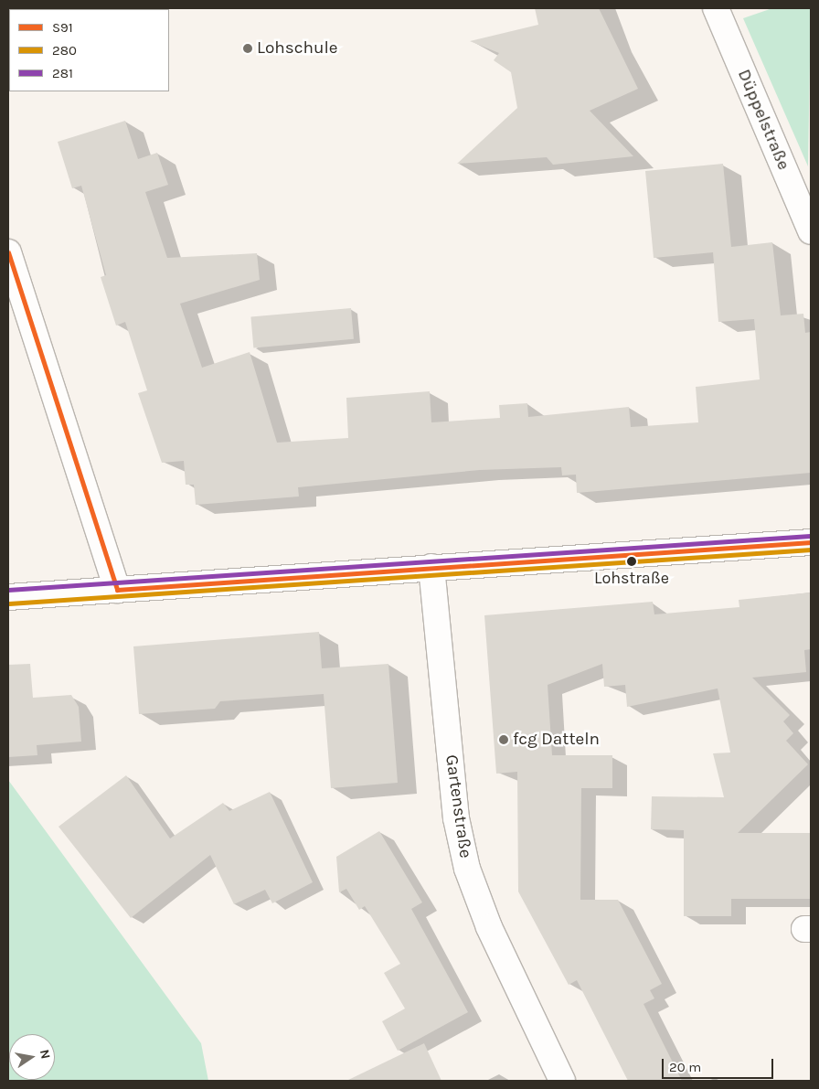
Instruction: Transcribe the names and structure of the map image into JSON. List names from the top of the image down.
{
  "streets": {
    "street": ["Düppelstraße", "Gartenstraße"]
  },
  "places": ["Lohschule", "Lohstraße", "fcg Datteln"],
  "lines": ["transit line S91", "transit line 281", "transit line 280"],
  "legend": ["S91", "280", "281"],
  "scale_bar": "20 m",
  "north": "right"
}
